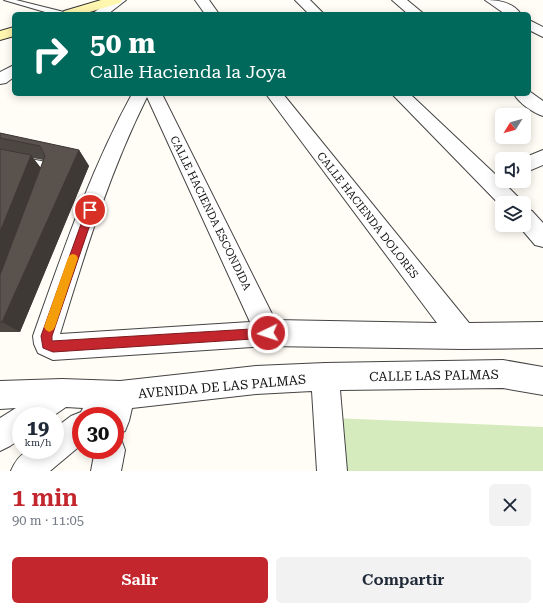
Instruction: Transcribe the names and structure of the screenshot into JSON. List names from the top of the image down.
{
  "streets": {
    "street": [
      "CALLE HACIENDA ESCONDIDA",
      "CALLE HACIENDA DOLORES",
      "CALLE LAS PALMAS",
      "AVENIDA DE LAS PALMAS"
    ]
  },
  "crossings": [
    ["CALLE LAS PALMAS", "AVENIDA DE LAS PALMAS"]
  ],
  "north": "bottom left",
  "page": {
    "turn": ["50 m", "Calle Hacienda la Joya"],
    "speed": "19 km/h",
    "limit": "30",
    "heading": ["1 min", "90 m · 11:05"],
    "buttons": ["Salir", "Compartir"]
  }
}
